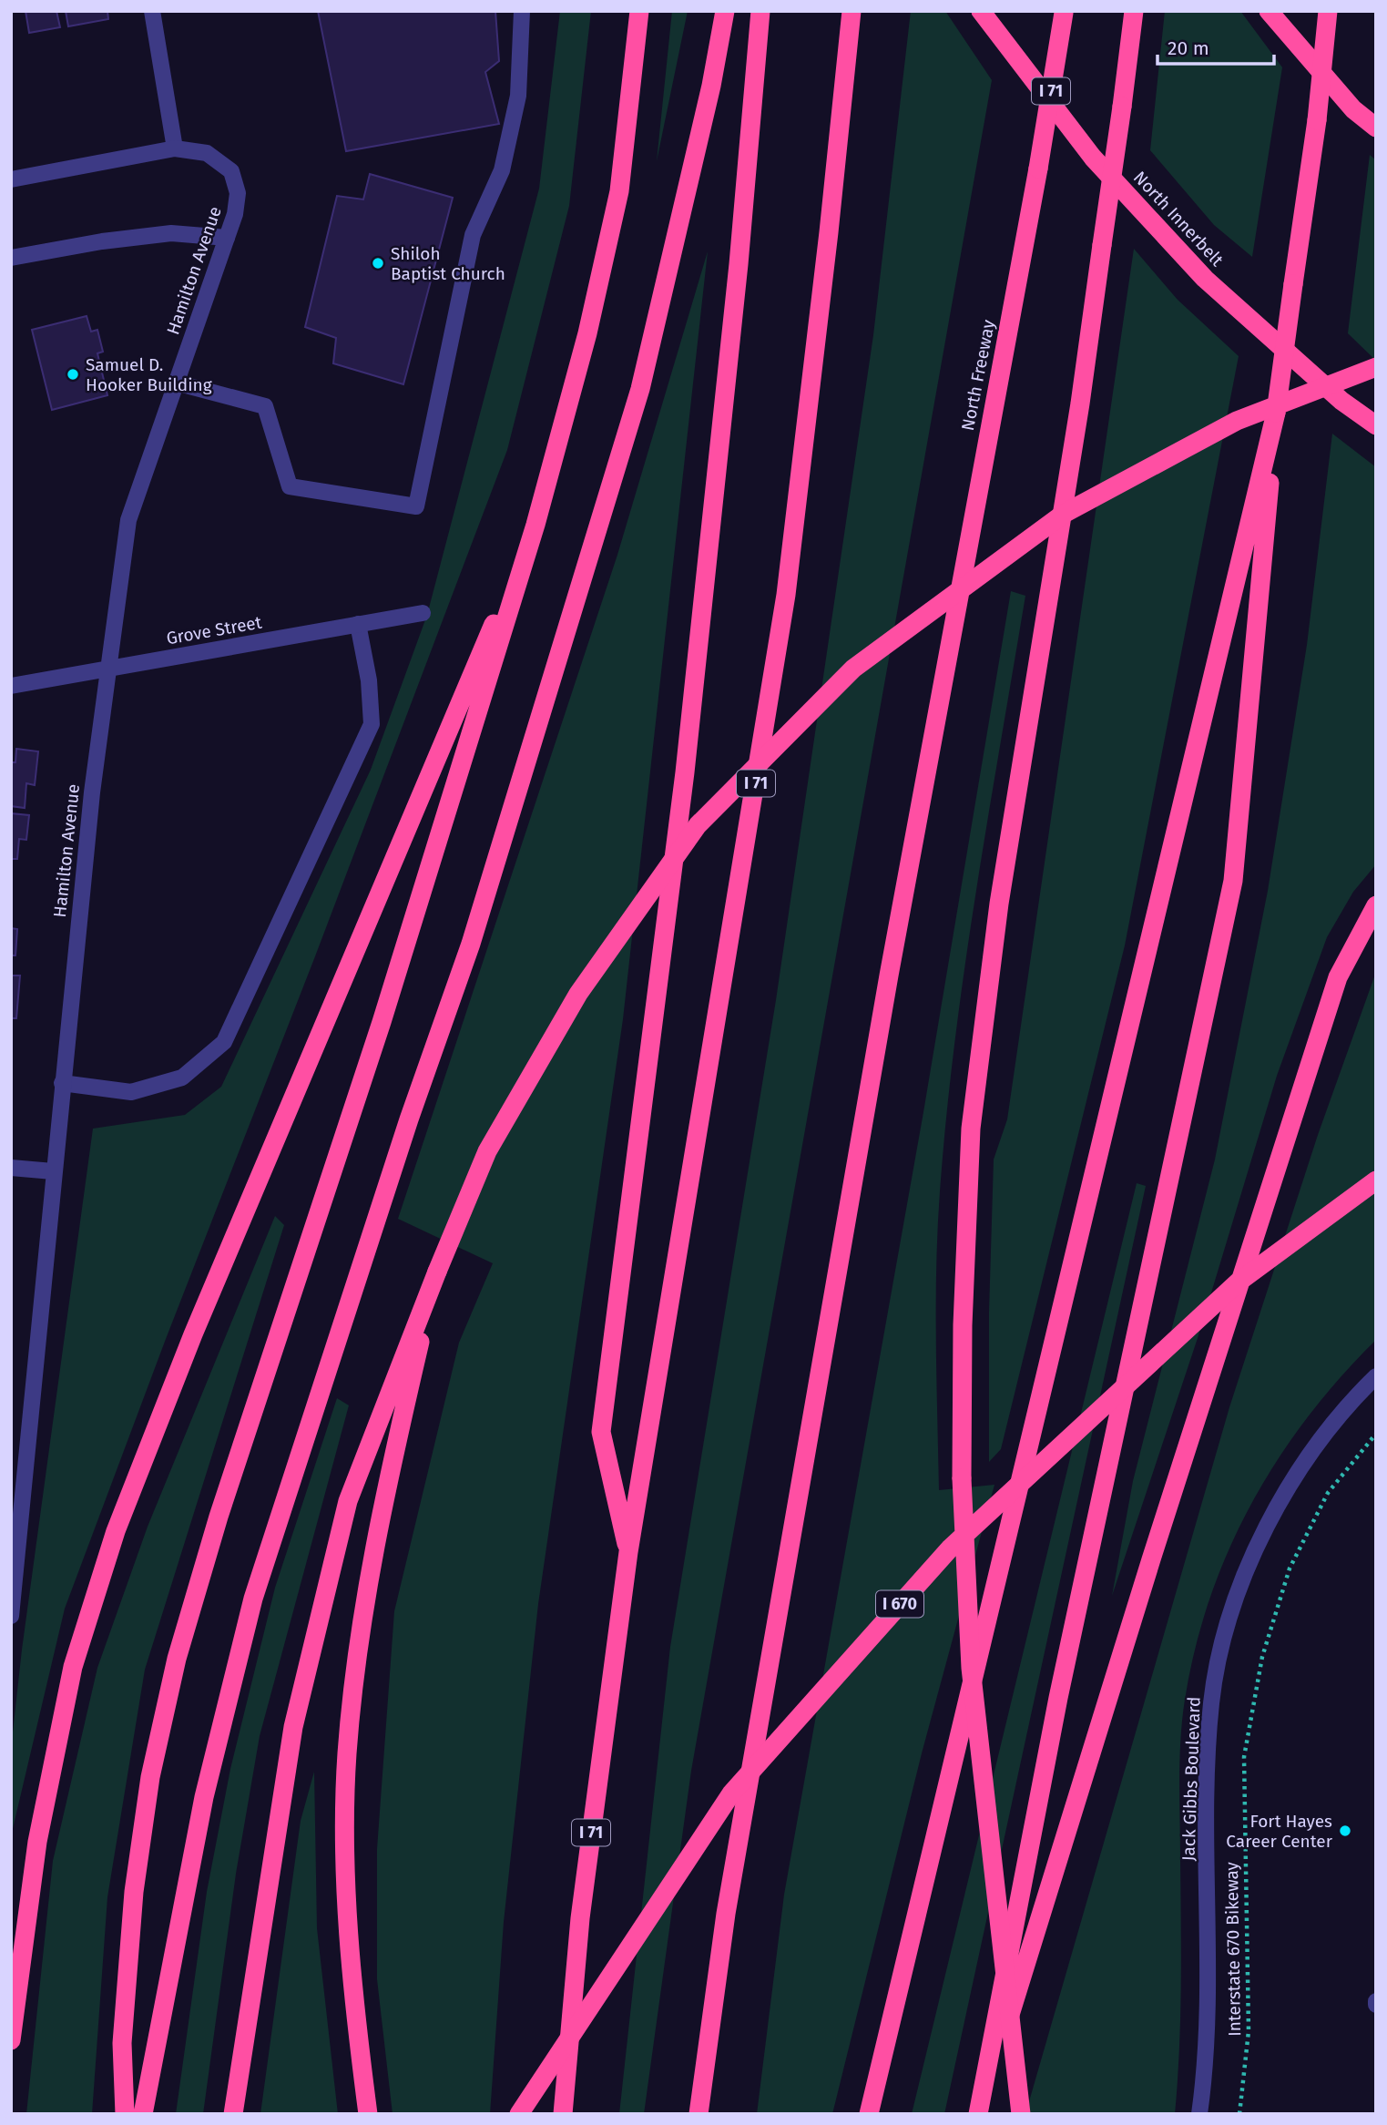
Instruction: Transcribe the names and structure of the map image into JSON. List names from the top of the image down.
{
  "streets": {
    "highway": [
      "I 71",
      "North Innerbelt",
      "North Freeway",
      "I 670"
    ],
    "street": ["Hamilton Avenue", "Grove Street", "Jack Gibbs Boulevard"],
    "path": ["Interstate 670 Bikeway"]
  },
  "crossings": [
    ["Hamilton Avenue", "Grove Street"]
  ],
  "places": ["Shiloh Baptist Church", "Samuel D. Hooker Building", "Fort Hayes Career Center"],
  "scale_bar": "20 m"
}
